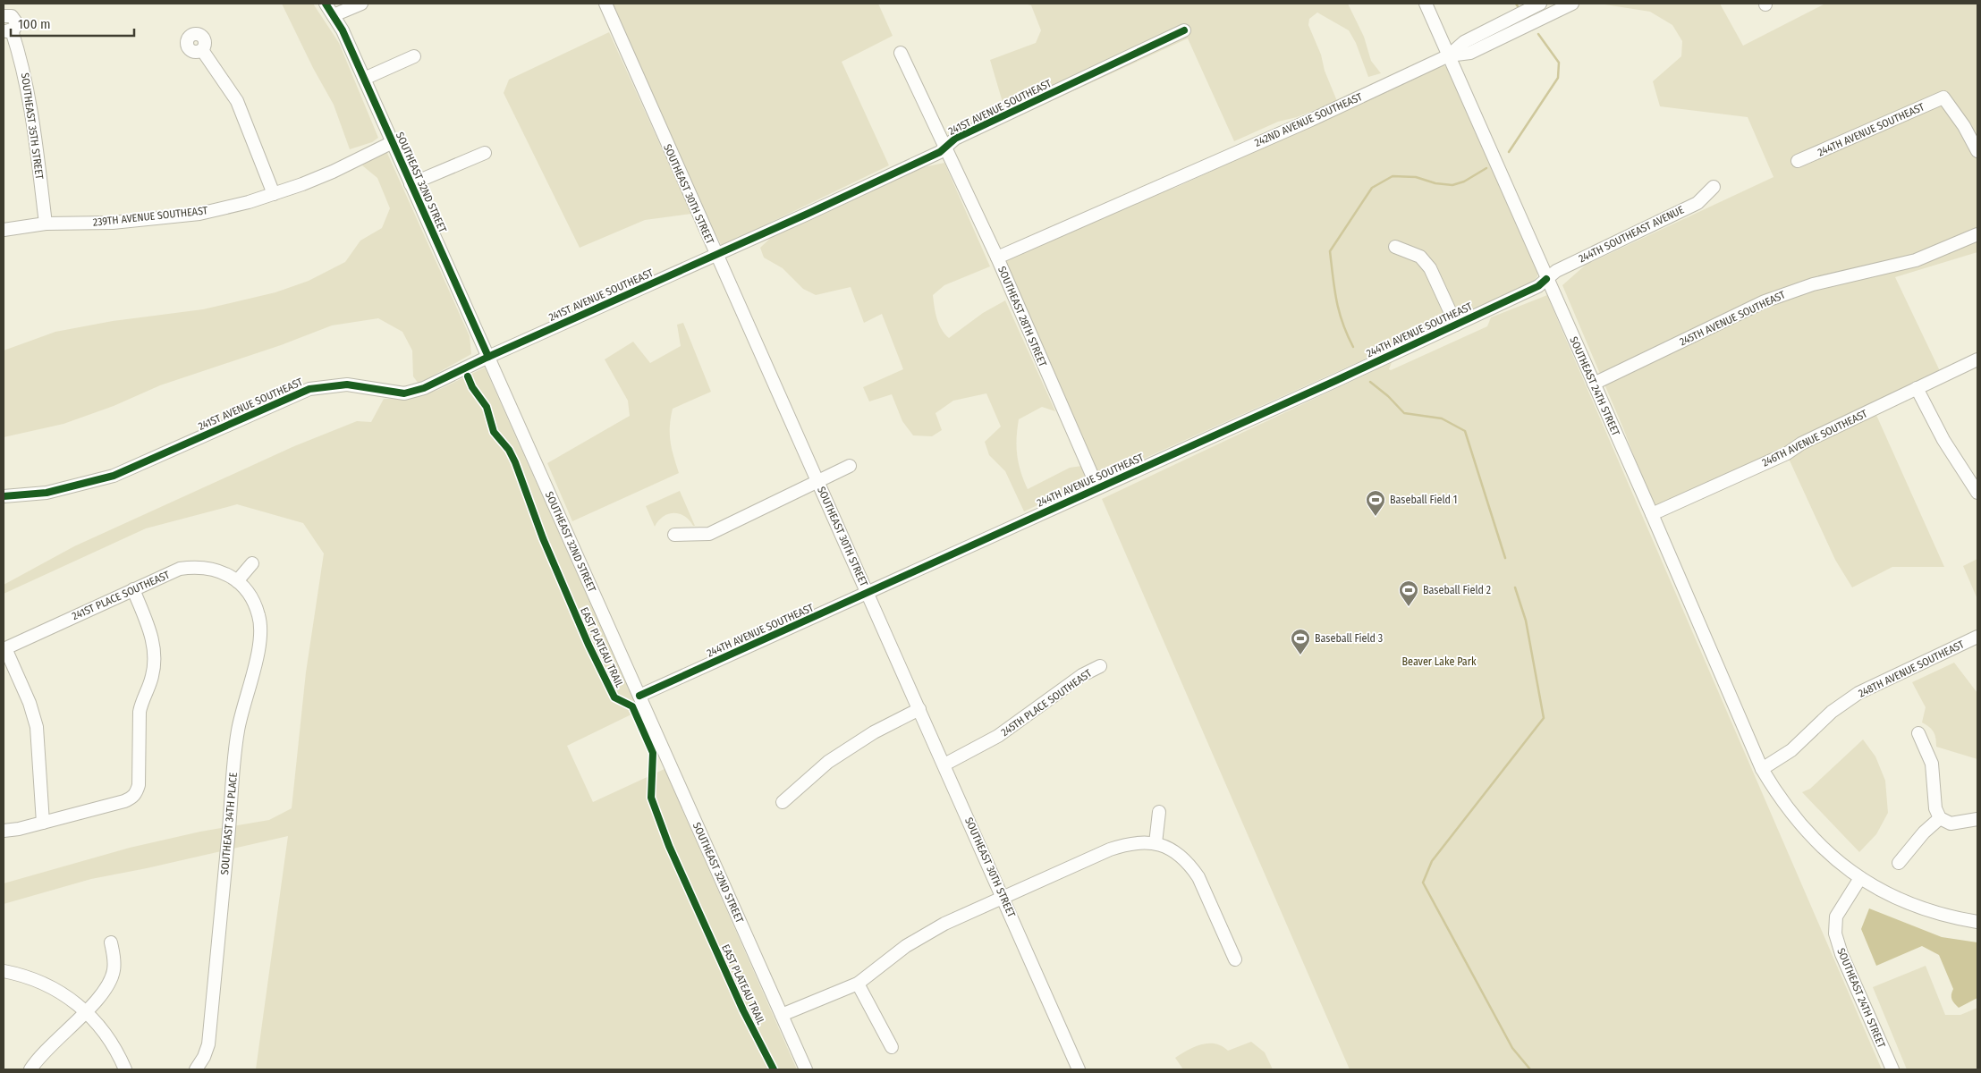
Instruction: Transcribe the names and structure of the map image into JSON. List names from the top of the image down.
{
  "streets": {
    "street": [
      "241ST AVENUE SOUTHEAST",
      "242ND AVENUE SOUTHEAST",
      "SOUTHEAST 35TH STREET",
      "244TH AVENUE SOUTHEAST",
      "SOUTHEAST 32ND STREET",
      "SOUTHEAST 30TH STREET",
      "239TH AVENUE SOUTHEAST",
      "244TH SOUTHEAST AVENUE",
      "SOUTHEAST 28TH STREET",
      "245TH AVENUE SOUTHEAST",
      "SOUTHEAST 24TH STREET",
      "246TH AVENUE SOUTHEAST",
      "241ST PLACE SOUTHEAST",
      "248TH AVENUE SOUTHEAST",
      "245TH PLACE SOUTHEAST",
      "SOUTHEAST 34TH PLACE"
    ],
    "cycle path": ["EAST PLATEAU TRAIL"]
  },
  "crossings": [
    ["241ST AVENUE SOUTHEAST", "SOUTHEAST 32ND STREET"],
    ["241ST AVENUE SOUTHEAST", "SOUTHEAST 30TH STREET"],
    ["241ST AVENUE SOUTHEAST", "SOUTHEAST 28TH STREET"],
    ["242ND AVENUE SOUTHEAST", "SOUTHEAST 28TH STREET"],
    ["242ND AVENUE SOUTHEAST", "SOUTHEAST 24TH STREET"],
    ["SOUTHEAST 35TH STREET", "239TH AVENUE SOUTHEAST"],
    ["244TH AVENUE SOUTHEAST", "SOUTHEAST 32ND STREET"],
    ["244TH AVENUE SOUTHEAST", "SOUTHEAST 30TH STREET"],
    ["244TH AVENUE SOUTHEAST", "244TH SOUTHEAST AVENUE"],
    ["244TH AVENUE SOUTHEAST", "SOUTHEAST 28TH STREET"],
    ["244TH AVENUE SOUTHEAST", "SOUTHEAST 24TH STREET"],
    ["SOUTHEAST 32ND STREET", "239TH AVENUE SOUTHEAST"],
    ["SOUTHEAST 30TH STREET", "245TH PLACE SOUTHEAST"],
    ["244TH SOUTHEAST AVENUE", "SOUTHEAST 24TH STREET"],
    ["245TH AVENUE SOUTHEAST", "SOUTHEAST 24TH STREET"],
    ["SOUTHEAST 24TH STREET", "246TH AVENUE SOUTHEAST"],
    ["SOUTHEAST 24TH STREET", "248TH AVENUE SOUTHEAST"],
    ["241ST PLACE SOUTHEAST", "SOUTHEAST 34TH PLACE"]
  ],
  "parks": ["Beaver Lake Park"],
  "places": {
    "sports": ["Baseball Field 1", "Baseball Field 2", "Baseball Field 3"]
  },
  "scale_bar": "100 m"
}
